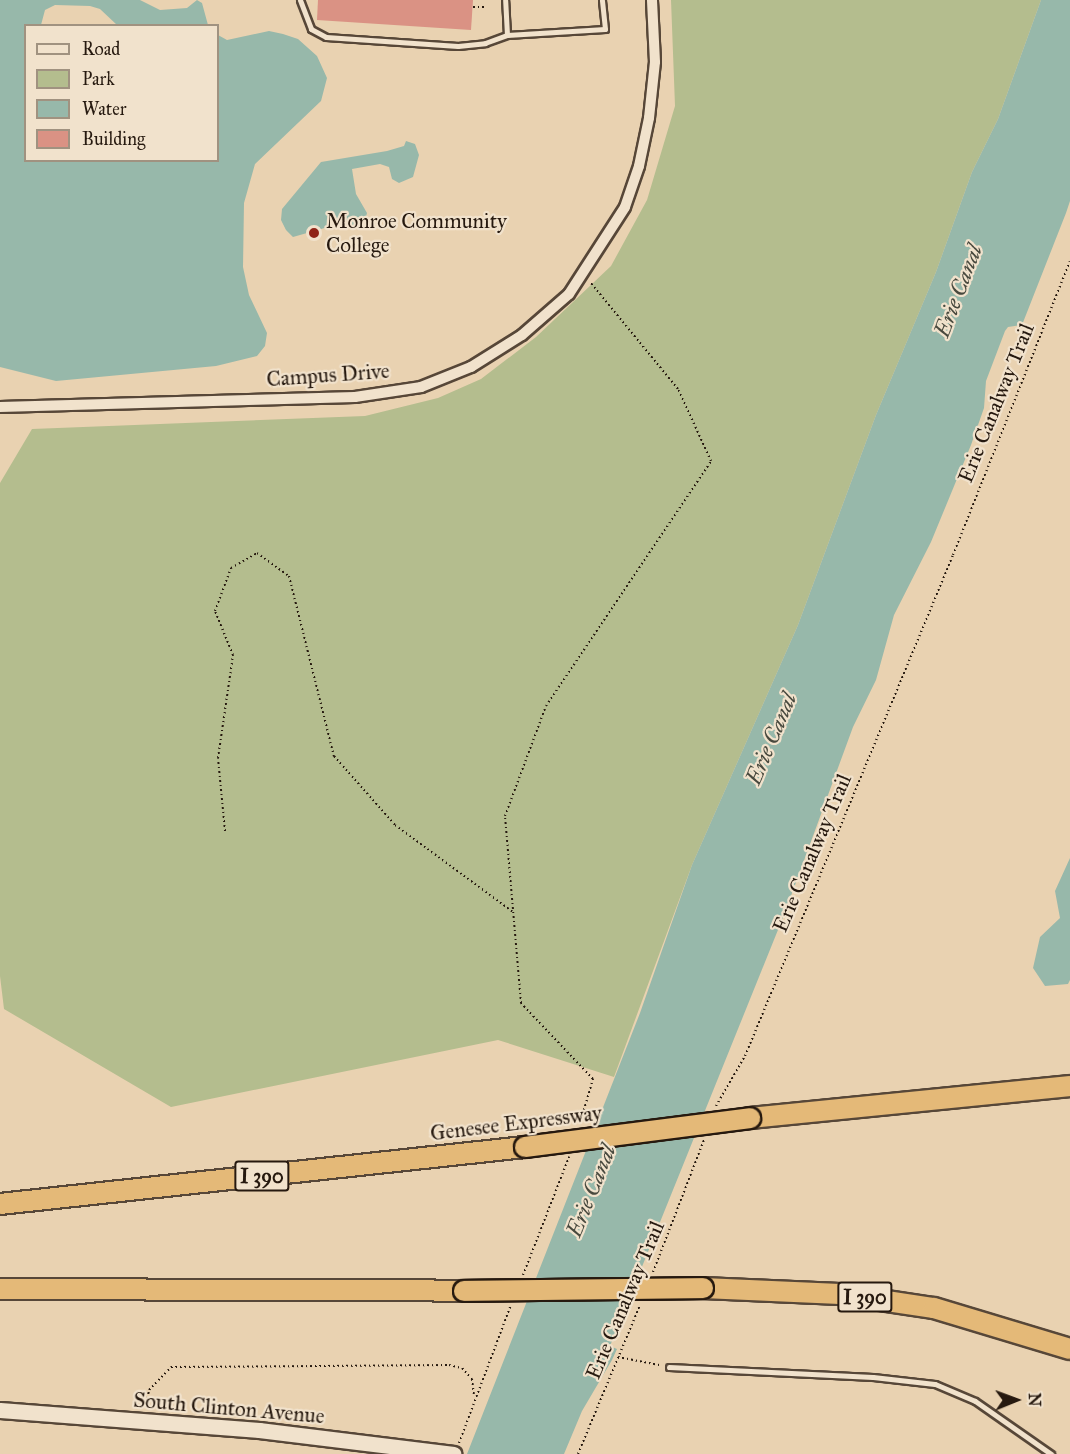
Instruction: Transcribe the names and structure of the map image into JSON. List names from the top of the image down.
{
  "streets": {
    "highway": ["Genesee Expressway", "I 390"],
    "street": ["Campus Drive", "South Clinton Avenue"],
    "path": ["Erie Canalway Trail"]
  },
  "crossings": [
    ["Genesee Expressway", "I 390"]
  ],
  "water": ["Erie Canal"],
  "places": ["Monroe Community College"],
  "legend": [
    "Road",
    "Park",
    "Water",
    "Building"
  ],
  "north": "right"
}
